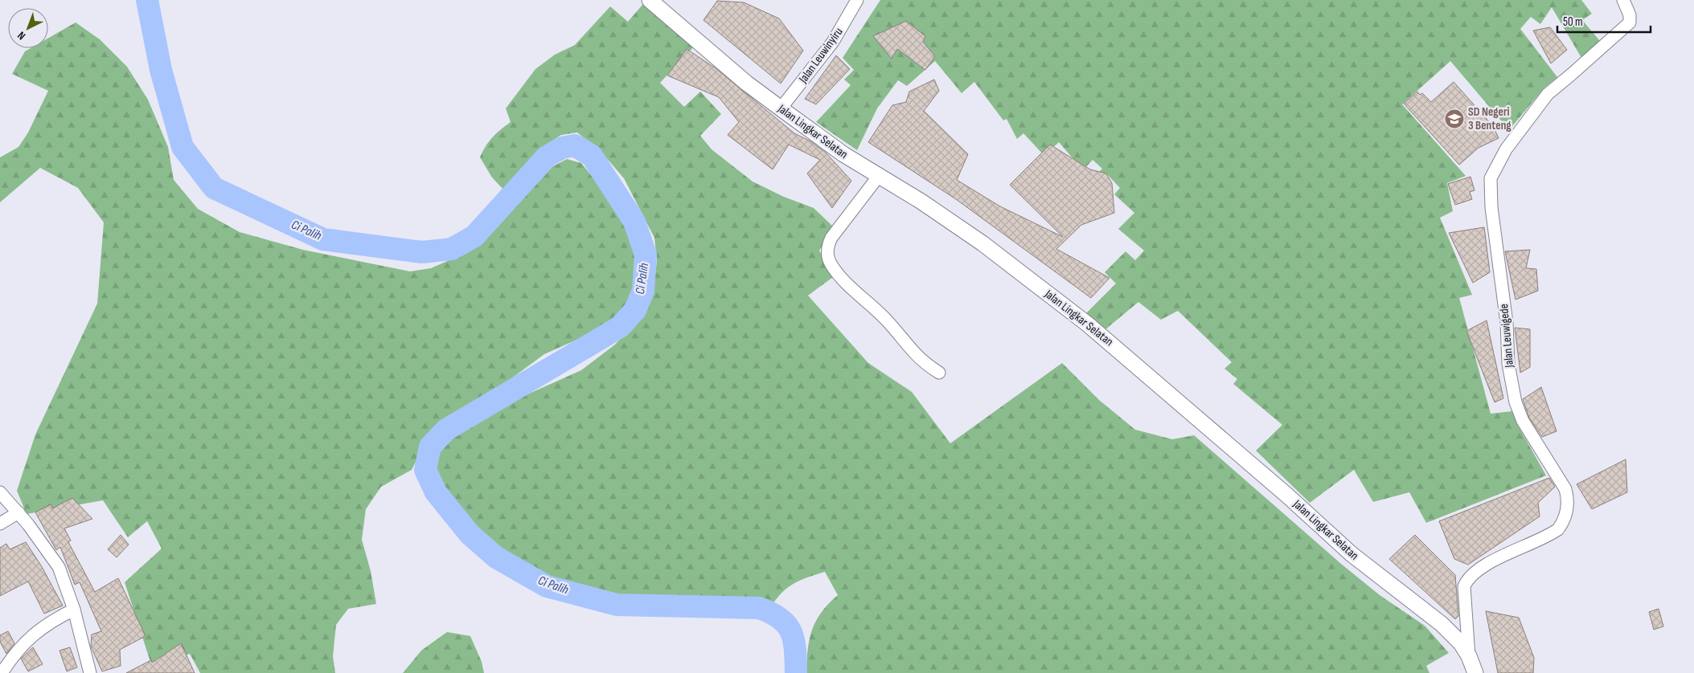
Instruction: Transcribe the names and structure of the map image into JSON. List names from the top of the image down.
{
  "streets": {
    "street": ["Jalan Leuwinyiru", "Jalan Lingkar Selatan", "Jalan Leuwigede"]
  },
  "crossings": [
    ["Jalan Leuwinyiru", "Jalan Lingkar Selatan"],
    ["Jalan Lingkar Selatan", "Jalan Leuwigede"]
  ],
  "water": ["Ci Palih"],
  "places": {
    "school or university": ["SD Negeri 3 Benteng"]
  },
  "scale_bar": "50 m",
  "north": "bottom left"
}
